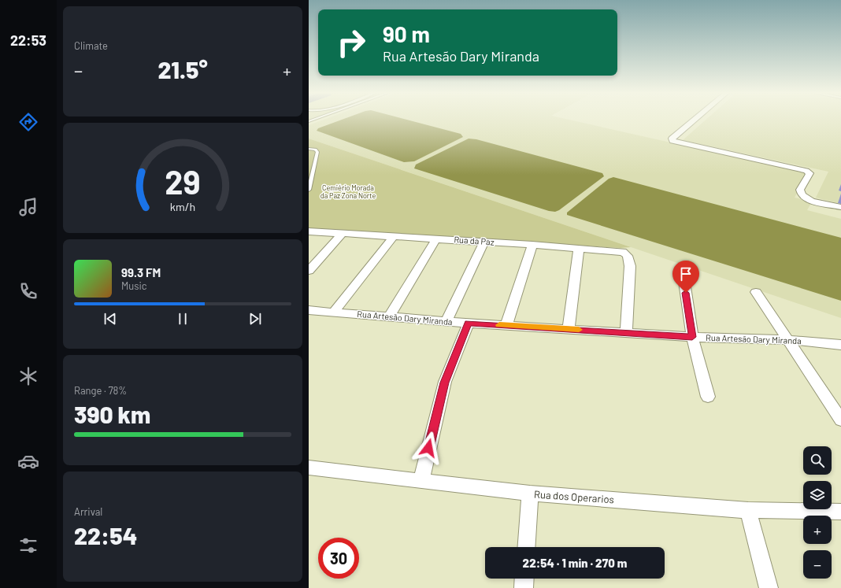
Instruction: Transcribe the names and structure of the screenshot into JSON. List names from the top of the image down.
{
  "streets": {
    "street": ["Rua da Paz", "Rua Artesão Dary Miranda", "Rua dos Operarios"]
  },
  "crossings": [
    ["Rua da Paz", "Rua Artesão Dary Miranda"]
  ],
  "parks": ["Cemiério Morada da Paz Zona Norte"],
  "page": {
    "tabs": "22:53",
    "tile": [
      "Climate",
      ["Range · 78%", "390 km"],
      ["Arrival", "22:54"]
    ],
    "turn": ["90 m", "Rua Artesão Dary Miranda"],
    "heat": ["−", "21.5°", "+"],
    "song": ["99.3 FM", "Music"],
    "map_buttons": ["+", "−"],
    "limit": "30",
    "trip": "22:54 · 1 min · 270 m",
    "gauge": ["29", "km/h"]
  }
}
